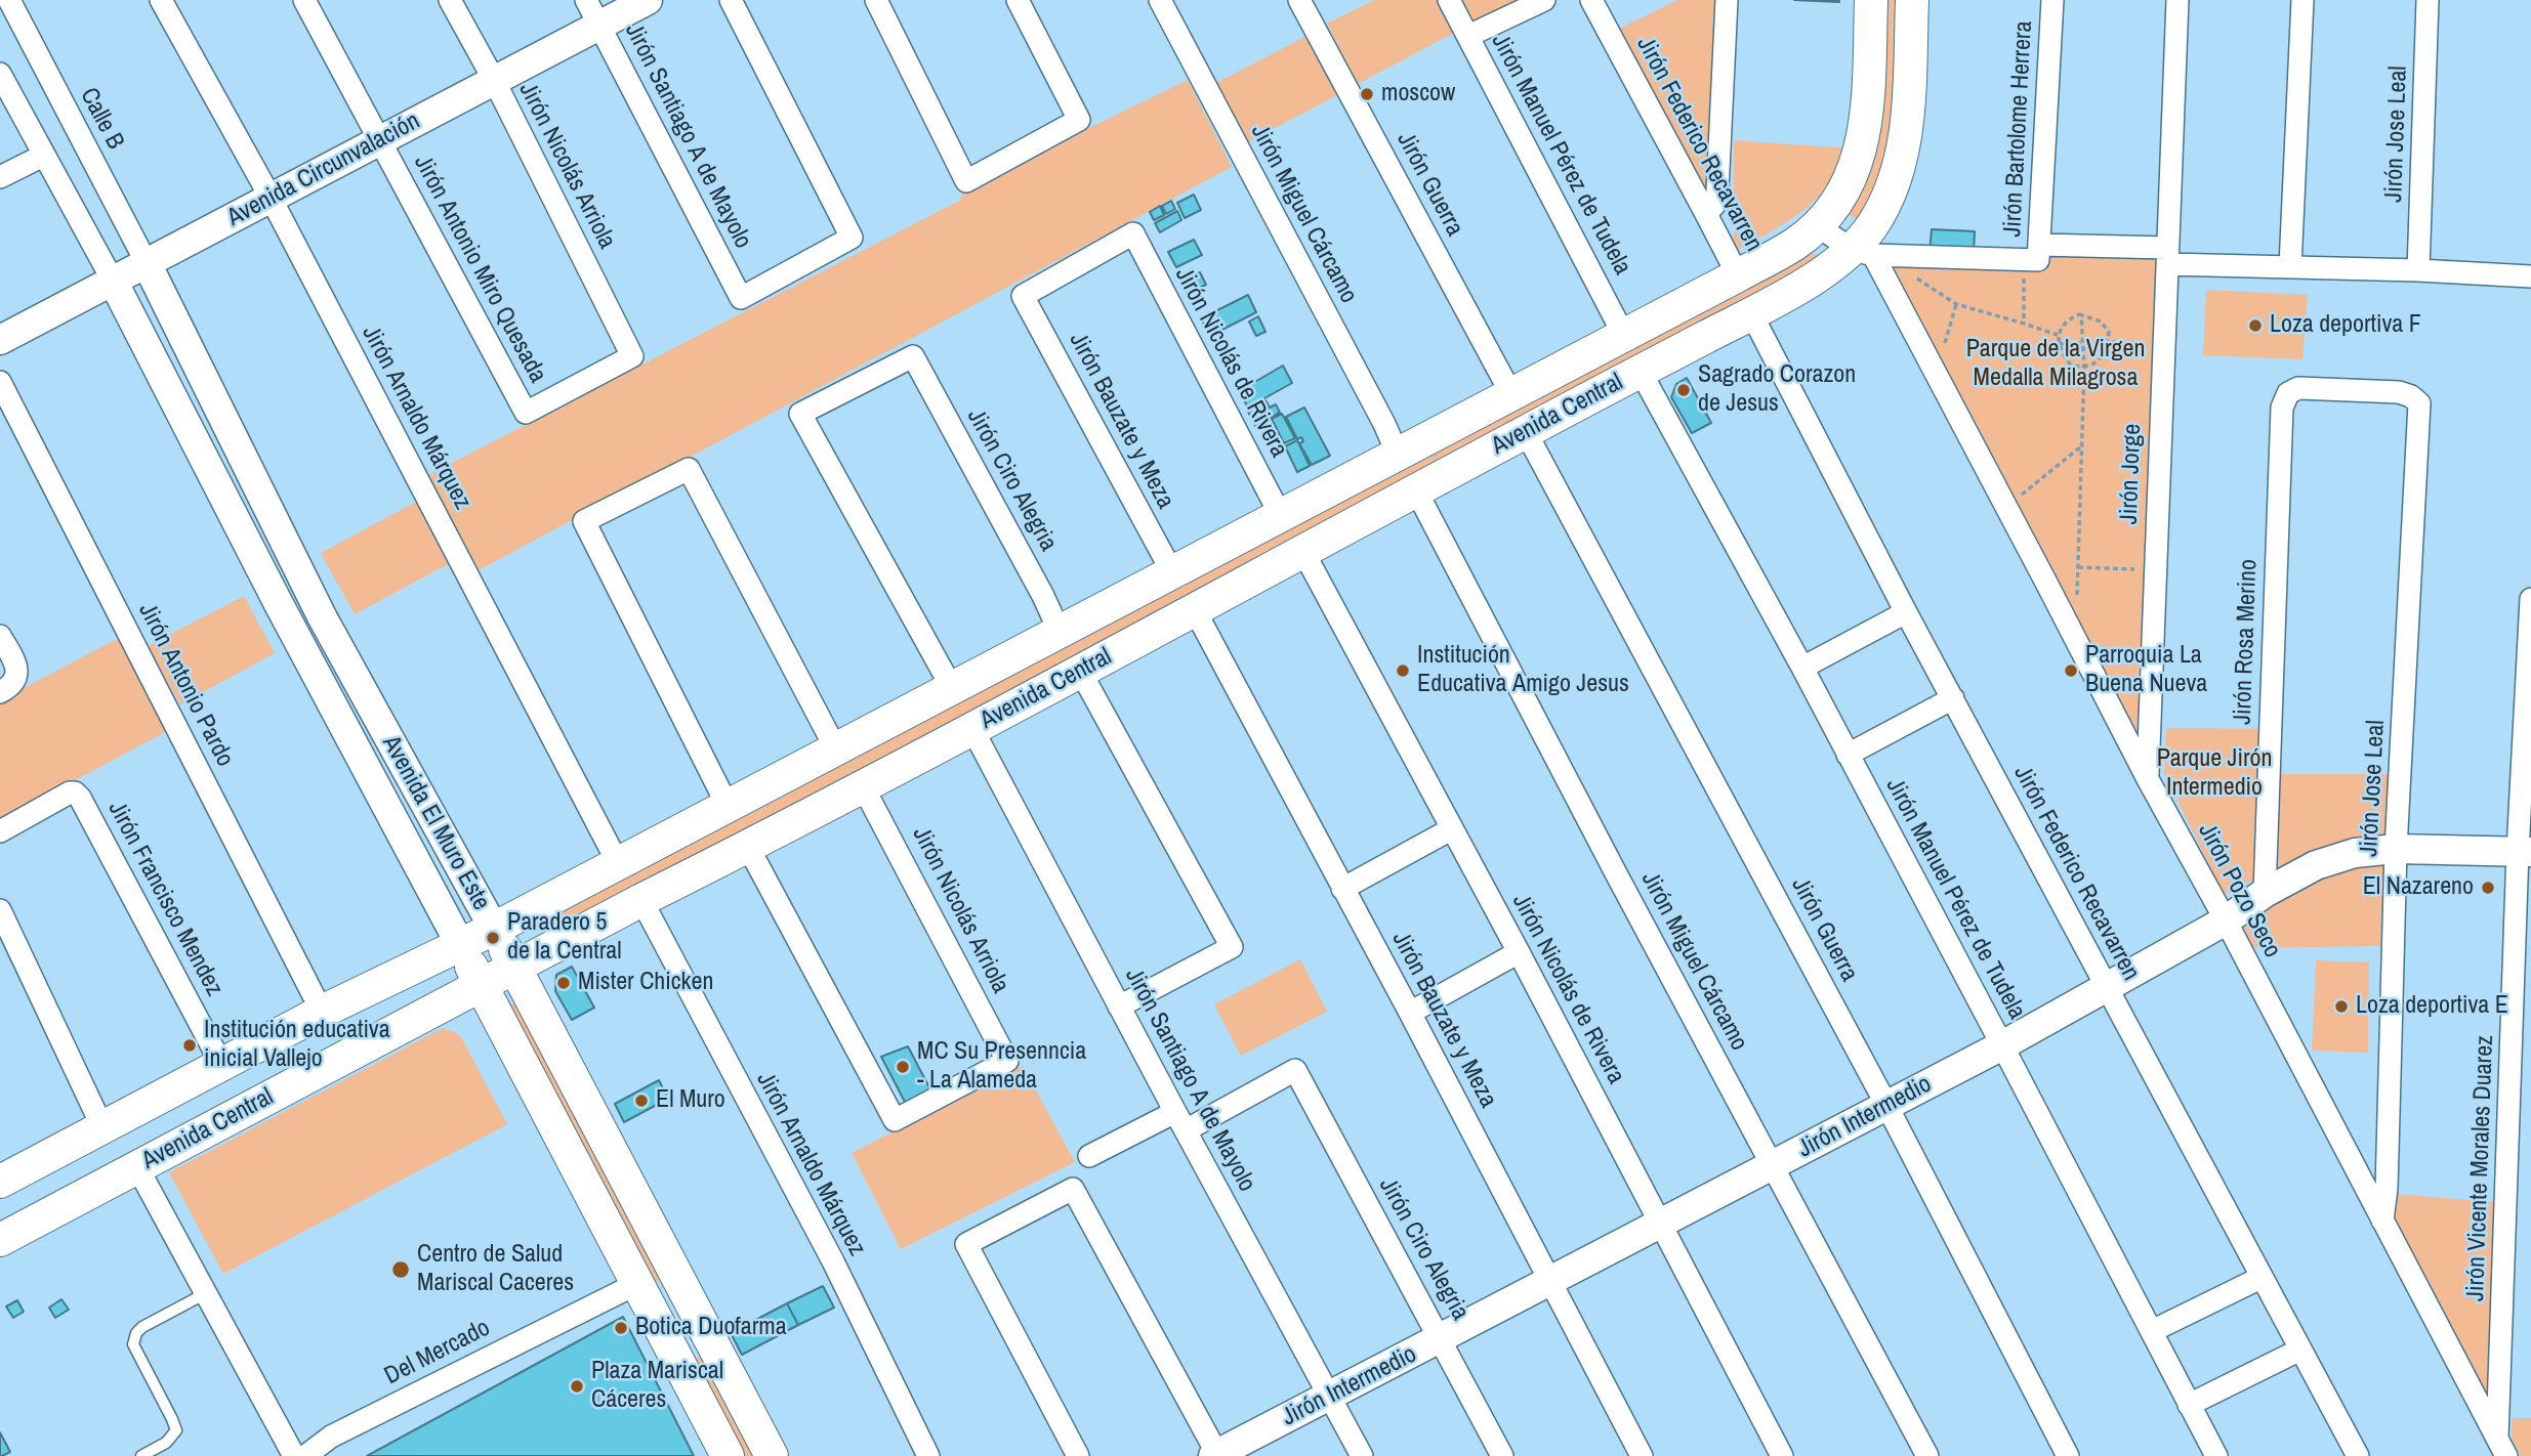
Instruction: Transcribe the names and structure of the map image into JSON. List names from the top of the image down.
{
  "streets": {
    "main road": ["Avenida Central", "Avenida El Muro Este"],
    "street": [
      "Calle B",
      "Jirón Bartolome Herrera",
      "Jirón Jose Leal",
      "Jirón Santiago A de Mayolo",
      "Jirón Federico Recavarren",
      "Jirón Manuel Pérez de Tudela",
      "Jirón Nicolás Arriola",
      "Avenida Circunvalación",
      "Jirón Guerra",
      "Jirón Miguel Cárcamo",
      "Jirón Antonio Miro Quesada",
      "Jirón Nicolás de Rivera",
      "Jirón Arnaldo Márquez",
      "Jirón Bauzate y Meza",
      "Jirón Jorge",
      "Jirón Ciro Alegria",
      "Jirón Rosa Merino",
      "Jirón Antonio Pardo",
      "Jirón Pozo Seco",
      "Jirón Francisco Mendez",
      "Jirón Intermedio",
      "Jirón Vicente Morales Duarez",
      "Del Mercado"
    ]
  },
  "crossings": [
    ["Calle B", "Avenida Circunvalación"],
    ["Calle B", "Avenida El Muro Este"],
    ["Jirón Jose Leal", "Jirón Rosa Merino"],
    ["Jirón Jose Leal", "Jirón Pozo Seco"],
    ["Jirón Jose Leal", "Jirón Intermedio"],
    ["Jirón Santiago A de Mayolo", "Avenida Circunvalación"],
    ["Jirón Santiago A de Mayolo", "Avenida Central"],
    ["Jirón Santiago A de Mayolo", "Jirón Ciro Alegria"],
    ["Jirón Santiago A de Mayolo", "Jirón Intermedio"],
    ["Jirón Federico Recavarren", "Avenida Central"],
    ["Jirón Federico Recavarren", "Jirón Intermedio"],
    ["Jirón Manuel Pérez de Tudela", "Avenida Central"],
    ["Jirón Manuel Pérez de Tudela", "Jirón Intermedio"],
    ["Jirón Nicolás Arriola", "Avenida Circunvalación"],
    ["Jirón Nicolás Arriola", "Jirón Antonio Miro Quesada"],
    ["Jirón Nicolás Arriola", "Avenida Central"],
    ["Avenida Circunvalación", "Jirón Antonio Miro Quesada"],
    ["Avenida Circunvalación", "Jirón Arnaldo Márquez"],
    ["Avenida Circunvalación", "Avenida El Muro Este"],
    ["Jirón Guerra", "Avenida Central"],
    ["Jirón Guerra", "Jirón Intermedio"],
    ["Jirón Miguel Cárcamo", "Avenida Central"],
    ["Jirón Miguel Cárcamo", "Jirón Intermedio"],
    ["Jirón Nicolás de Rivera", "Avenida Central"],
    ["Jirón Nicolás de Rivera", "Jirón Bauzate y Meza"],
    ["Jirón Nicolás de Rivera", "Jirón Intermedio"],
    ["Avenida Central", "Jirón Arnaldo Márquez"],
    ["Avenida Central", "Jirón Bauzate y Meza"],
    ["Avenida Central", "Jirón Ciro Alegria"],
    ["Avenida Central", "Jirón Antonio Pardo"],
    ["Avenida Central", "Avenida El Muro Este"],
    ["Avenida Central", "Jirón Pozo Seco"],
    ["Avenida Central", "Jirón Francisco Mendez"],
    ["Jirón Bauzate y Meza", "Jirón Intermedio"],
    ["Jirón Jorge", "Jirón Pozo Seco"],
    ["Jirón Ciro Alegria", "Jirón Intermedio"],
    ["Jirón Rosa Merino", "Jirón Intermedio"],
    ["Avenida El Muro Este", "Del Mercado"],
    ["Jirón Pozo Seco", "Jirón Intermedio"],
    ["Jirón Pozo Seco", "Jirón Vicente Morales Duarez"],
    ["Jirón Intermedio", "Jirón Vicente Morales Duarez"]
  ],
  "parks": ["Parque de la Virgen Medalla Milagrosa", "Parque Jirón Intermedio"],
  "places": [
    "moscow",
    "Loza deportiva F",
    "Sagrado Corazon de Jesus",
    "Institución Educativa Amigo Jesus",
    "Parroquia La Buena Nueva",
    "El Nazareno",
    "Paradero 5 de la Central",
    "Mister Chicken",
    "Loza deportiva E",
    "Institución educativa inicial Vallejo",
    "MC Su Presenncia - La Alameda",
    "El Muro",
    "Centro de Salud Mariscal Caceres",
    "Botica Duofarma",
    "Plaza Mariscal Cáceres"
  ]
}
